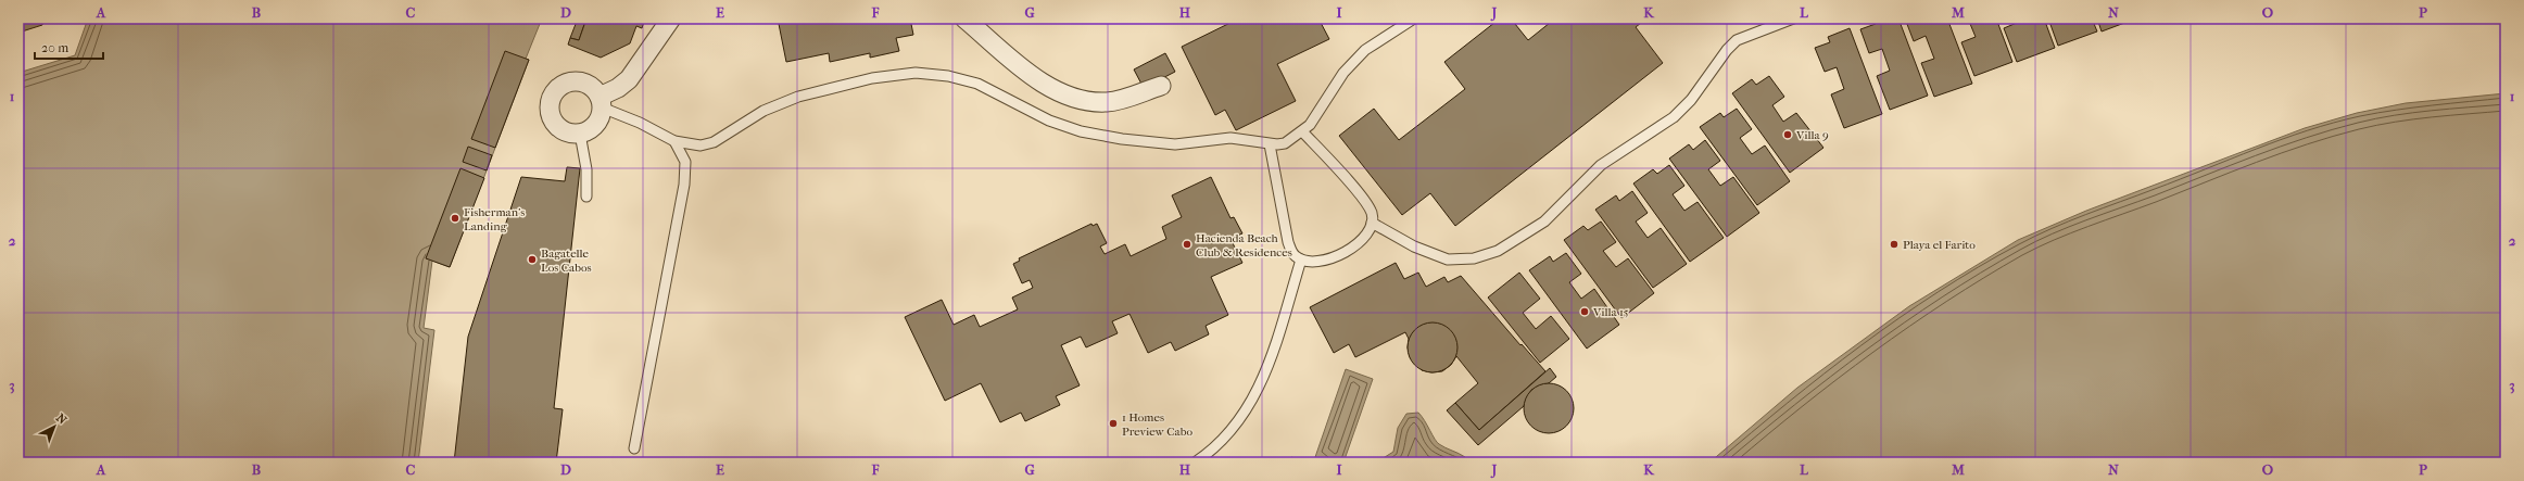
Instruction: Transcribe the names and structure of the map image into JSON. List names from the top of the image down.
{
  "places": [
    "Villa 9",
    "Fisherman’s Landing",
    "Hacienda Beach Club & Residences",
    "Playa el Farito",
    "Bagatelle Los Cabos",
    "Villa 15",
    "1 Homes Preview Cabo"
  ],
  "scale_bar": "20 m",
  "north": "top right",
  "grid": {
    "columns": [
      "A",
      "B",
      "C",
      "D",
      "E",
      "F",
      "G",
      "H",
      "I",
      "J",
      "K",
      "L",
      "M",
      "N",
      "O",
      "P"
    ],
    "rows": ["1", "2", "3"]
  }
}
